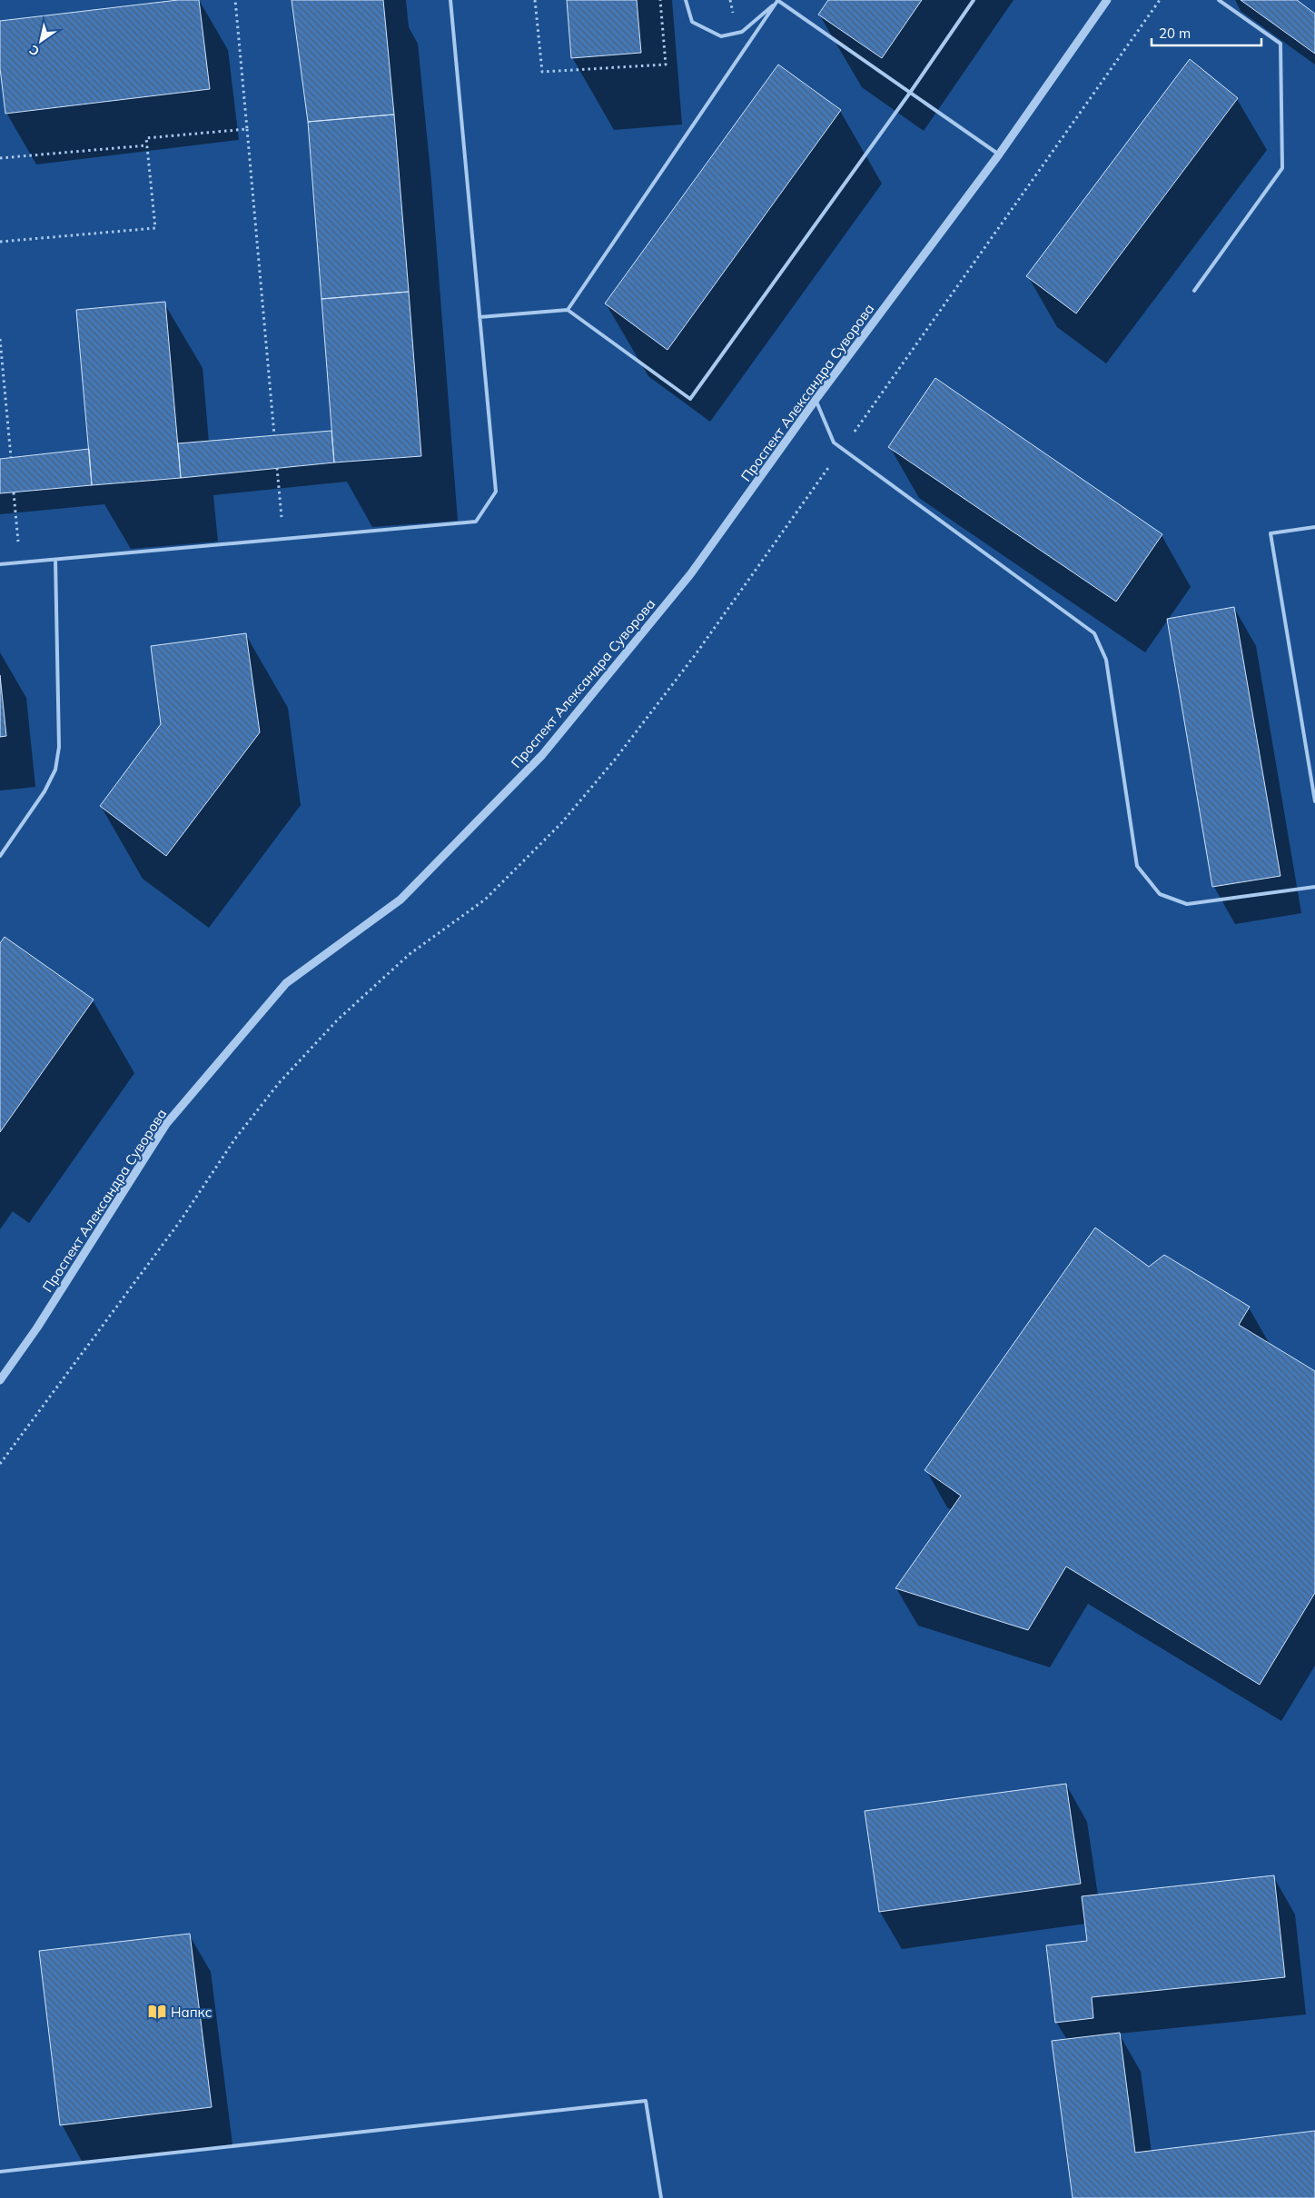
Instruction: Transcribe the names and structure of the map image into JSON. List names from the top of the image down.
{
  "streets": {
    "street": ["Проспект Александра Суворова"]
  },
  "places": {
    "library": ["Напкс"]
  },
  "scale_bar": "20 m",
  "north": "bottom left"
}
